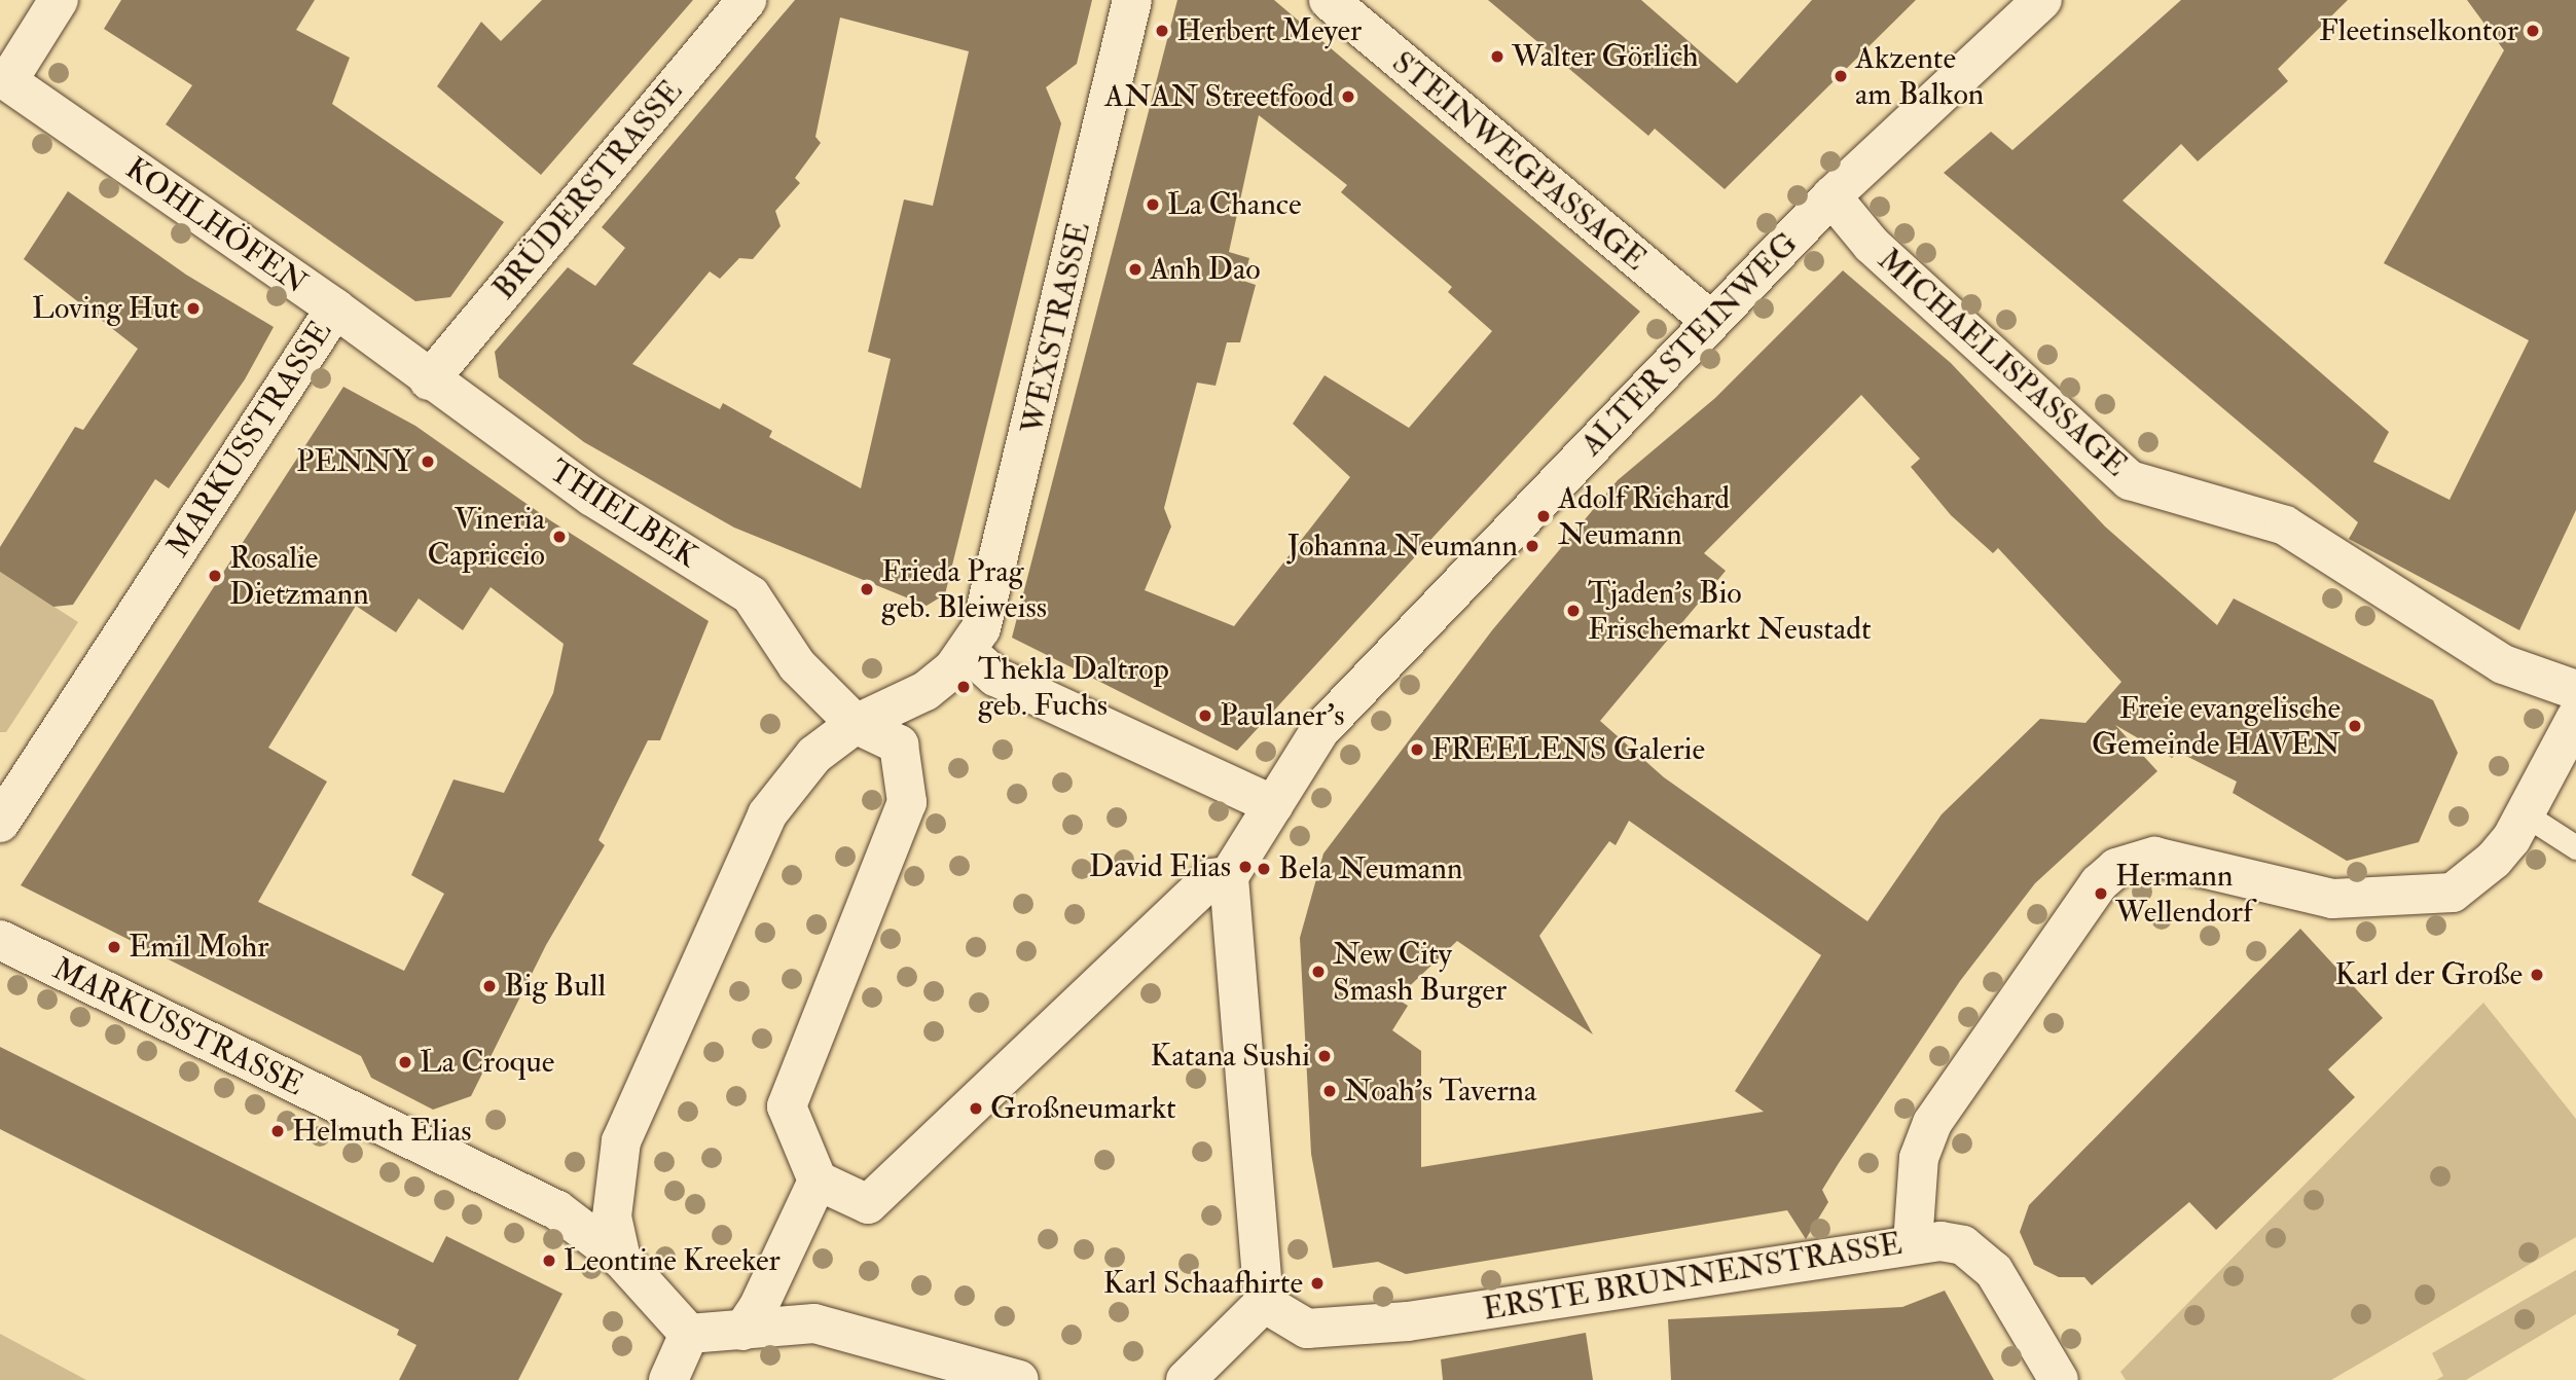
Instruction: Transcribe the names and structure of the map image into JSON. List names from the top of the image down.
{
  "streets": {
    "street": [
      "STEINWEGPASSAGE",
      "BRÜDERSTRASSE",
      "KOHLHÖFEN",
      "WEXSTRASSE",
      "ALTER STEINWEG",
      "MICHAELISPASSAGE",
      "MARKUSSTRASSE",
      "THIELBEK",
      "ERSTE BRUNNENSTRASSE"
    ]
  },
  "crossings": [
    ["STEINWEGPASSAGE", "ALTER STEINWEG"],
    ["BRÜDERSTRASSE", "KOHLHÖFEN"],
    ["BRÜDERSTRASSE", "THIELBEK"],
    ["KOHLHÖFEN", "MARKUSSTRASSE"],
    ["KOHLHÖFEN", "THIELBEK"],
    ["ALTER STEINWEG", "MICHAELISPASSAGE"]
  ],
  "places": [
    "Herbert Meyer",
    "Fleetinselkontor",
    "Walter Görlich",
    "Akzente am Balkon",
    "ANAN Streetfood",
    "La Chance",
    "Anh Dao",
    "Loving Hut",
    "PENNY",
    "Adolf Richard Neumann",
    "Vineria Capriccio",
    "Johanna Neumann",
    "Rosalie Dietzmann",
    "Frieda Prag geb. Bleiweiss",
    "Tjaden's Bio Frischemarkt Neustadt",
    "Thekla Daltrop geb. Fuchs",
    "Paulaner's",
    "Freie evangelische Gemeinde HAVEN",
    "FREELENS Galerie",
    "David Elias",
    "Bela Neumann",
    "Hermann Wellendorf",
    "Emil Mohr",
    "New City Smash Burger",
    "Karl der Große",
    "Big Bull",
    "Katana Sushi",
    "La Croque",
    "Noah's Taverna",
    "Großneumarkt",
    "Helmuth Elias",
    "Leontine Kreeker",
    "Karl Schaafhirte"
  ]
}
